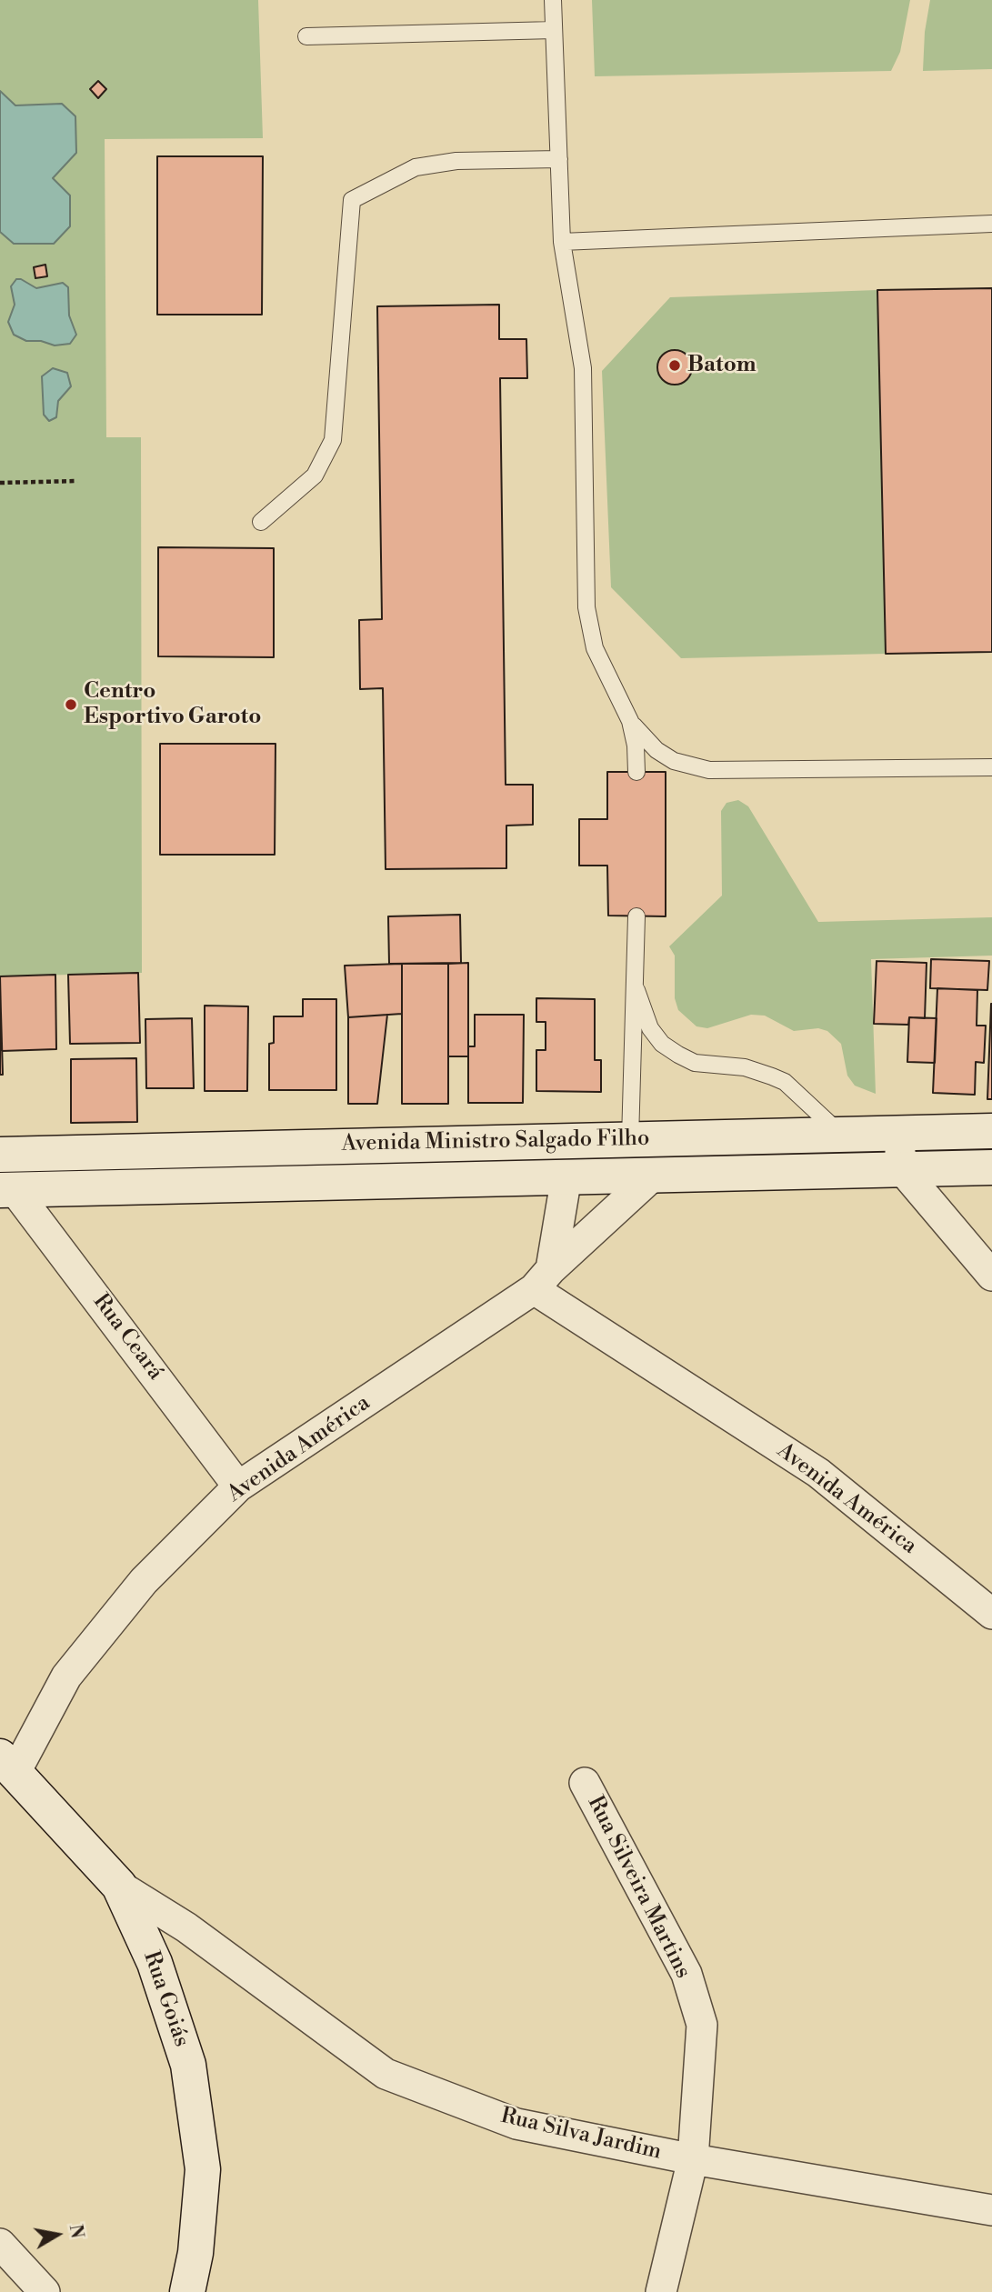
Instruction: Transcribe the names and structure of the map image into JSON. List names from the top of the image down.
{
  "streets": {
    "main road": ["Avenida Ministro Salgado Filho", "Rua Goiás"],
    "street": [
      "Rua Ceará",
      "Avenida América",
      "Rua Silveira Martins",
      "Rua Silva Jardim"
    ]
  },
  "crossings": [
    ["Avenida Ministro Salgado Filho", "Rua Ceará"],
    ["Avenida Ministro Salgado Filho", "Avenida América"],
    ["Rua Ceará", "Avenida América"],
    ["Avenida América", "Rua Goiás"],
    ["Rua Silveira Martins", "Rua Silva Jardim"],
    ["Rua Goiás", "Rua Silva Jardim"]
  ],
  "places": ["Batom", "Centro Esportivo Garoto"],
  "north": "right"
}
